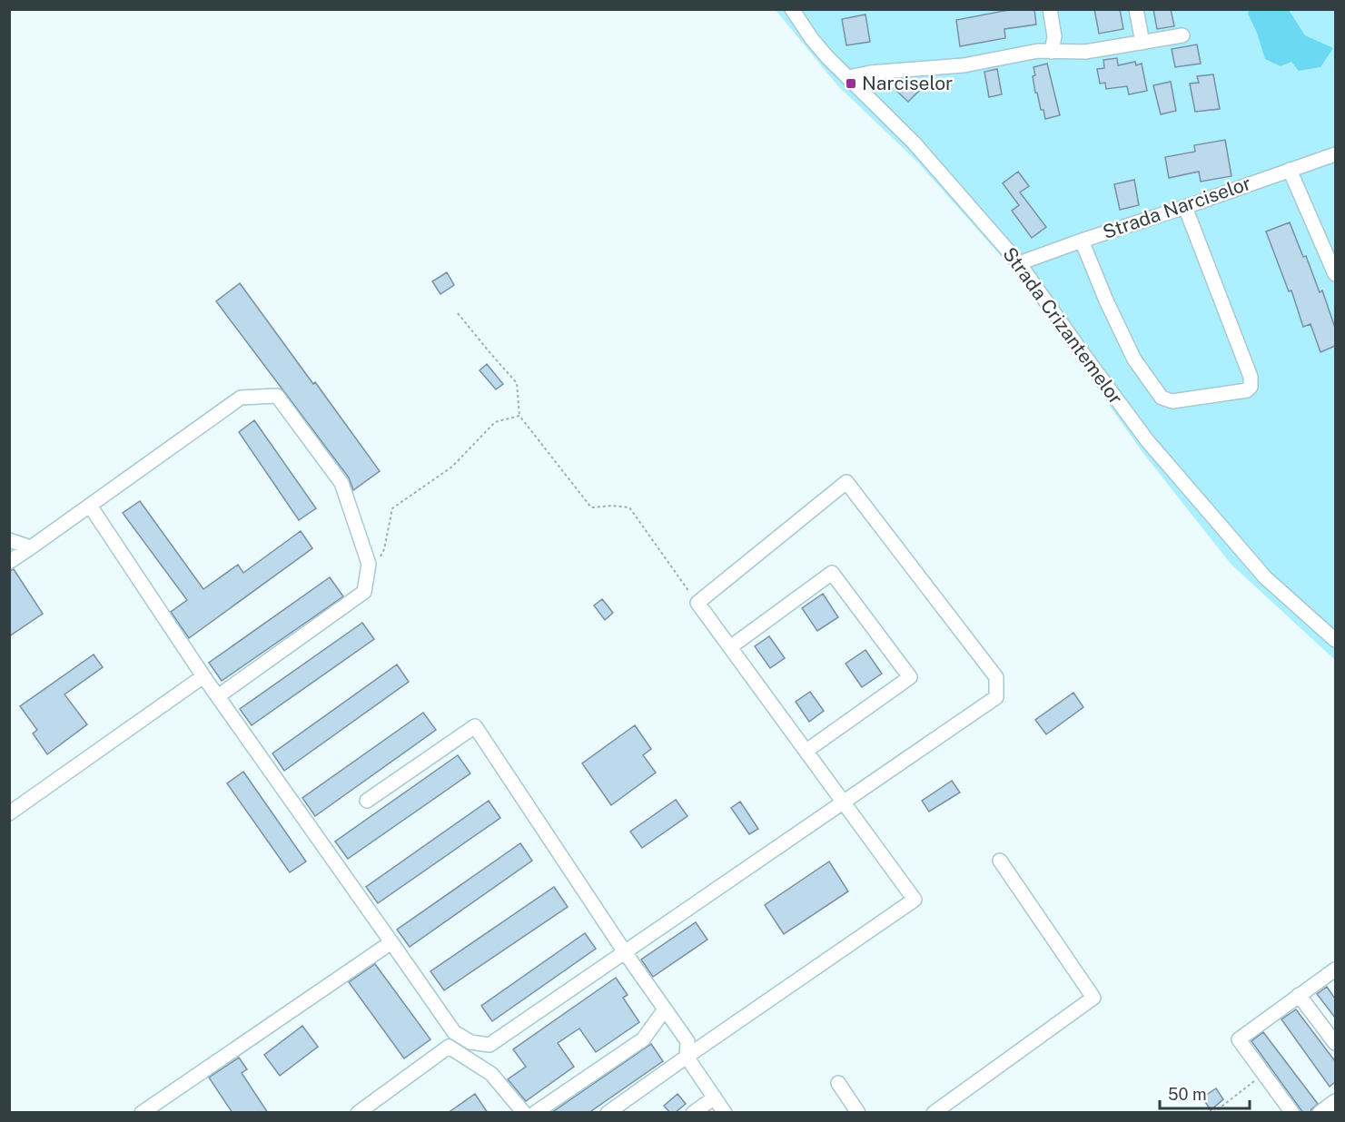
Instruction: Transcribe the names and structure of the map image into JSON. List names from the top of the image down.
{
  "streets": {
    "street": ["Strada Narciselor", "Strada Crizantemelor"]
  },
  "crossings": [
    ["Strada Narciselor", "Strada Crizantemelor"]
  ],
  "places": {
    "transit": ["Narciselor"]
  },
  "scale_bar": "50 m"
}
